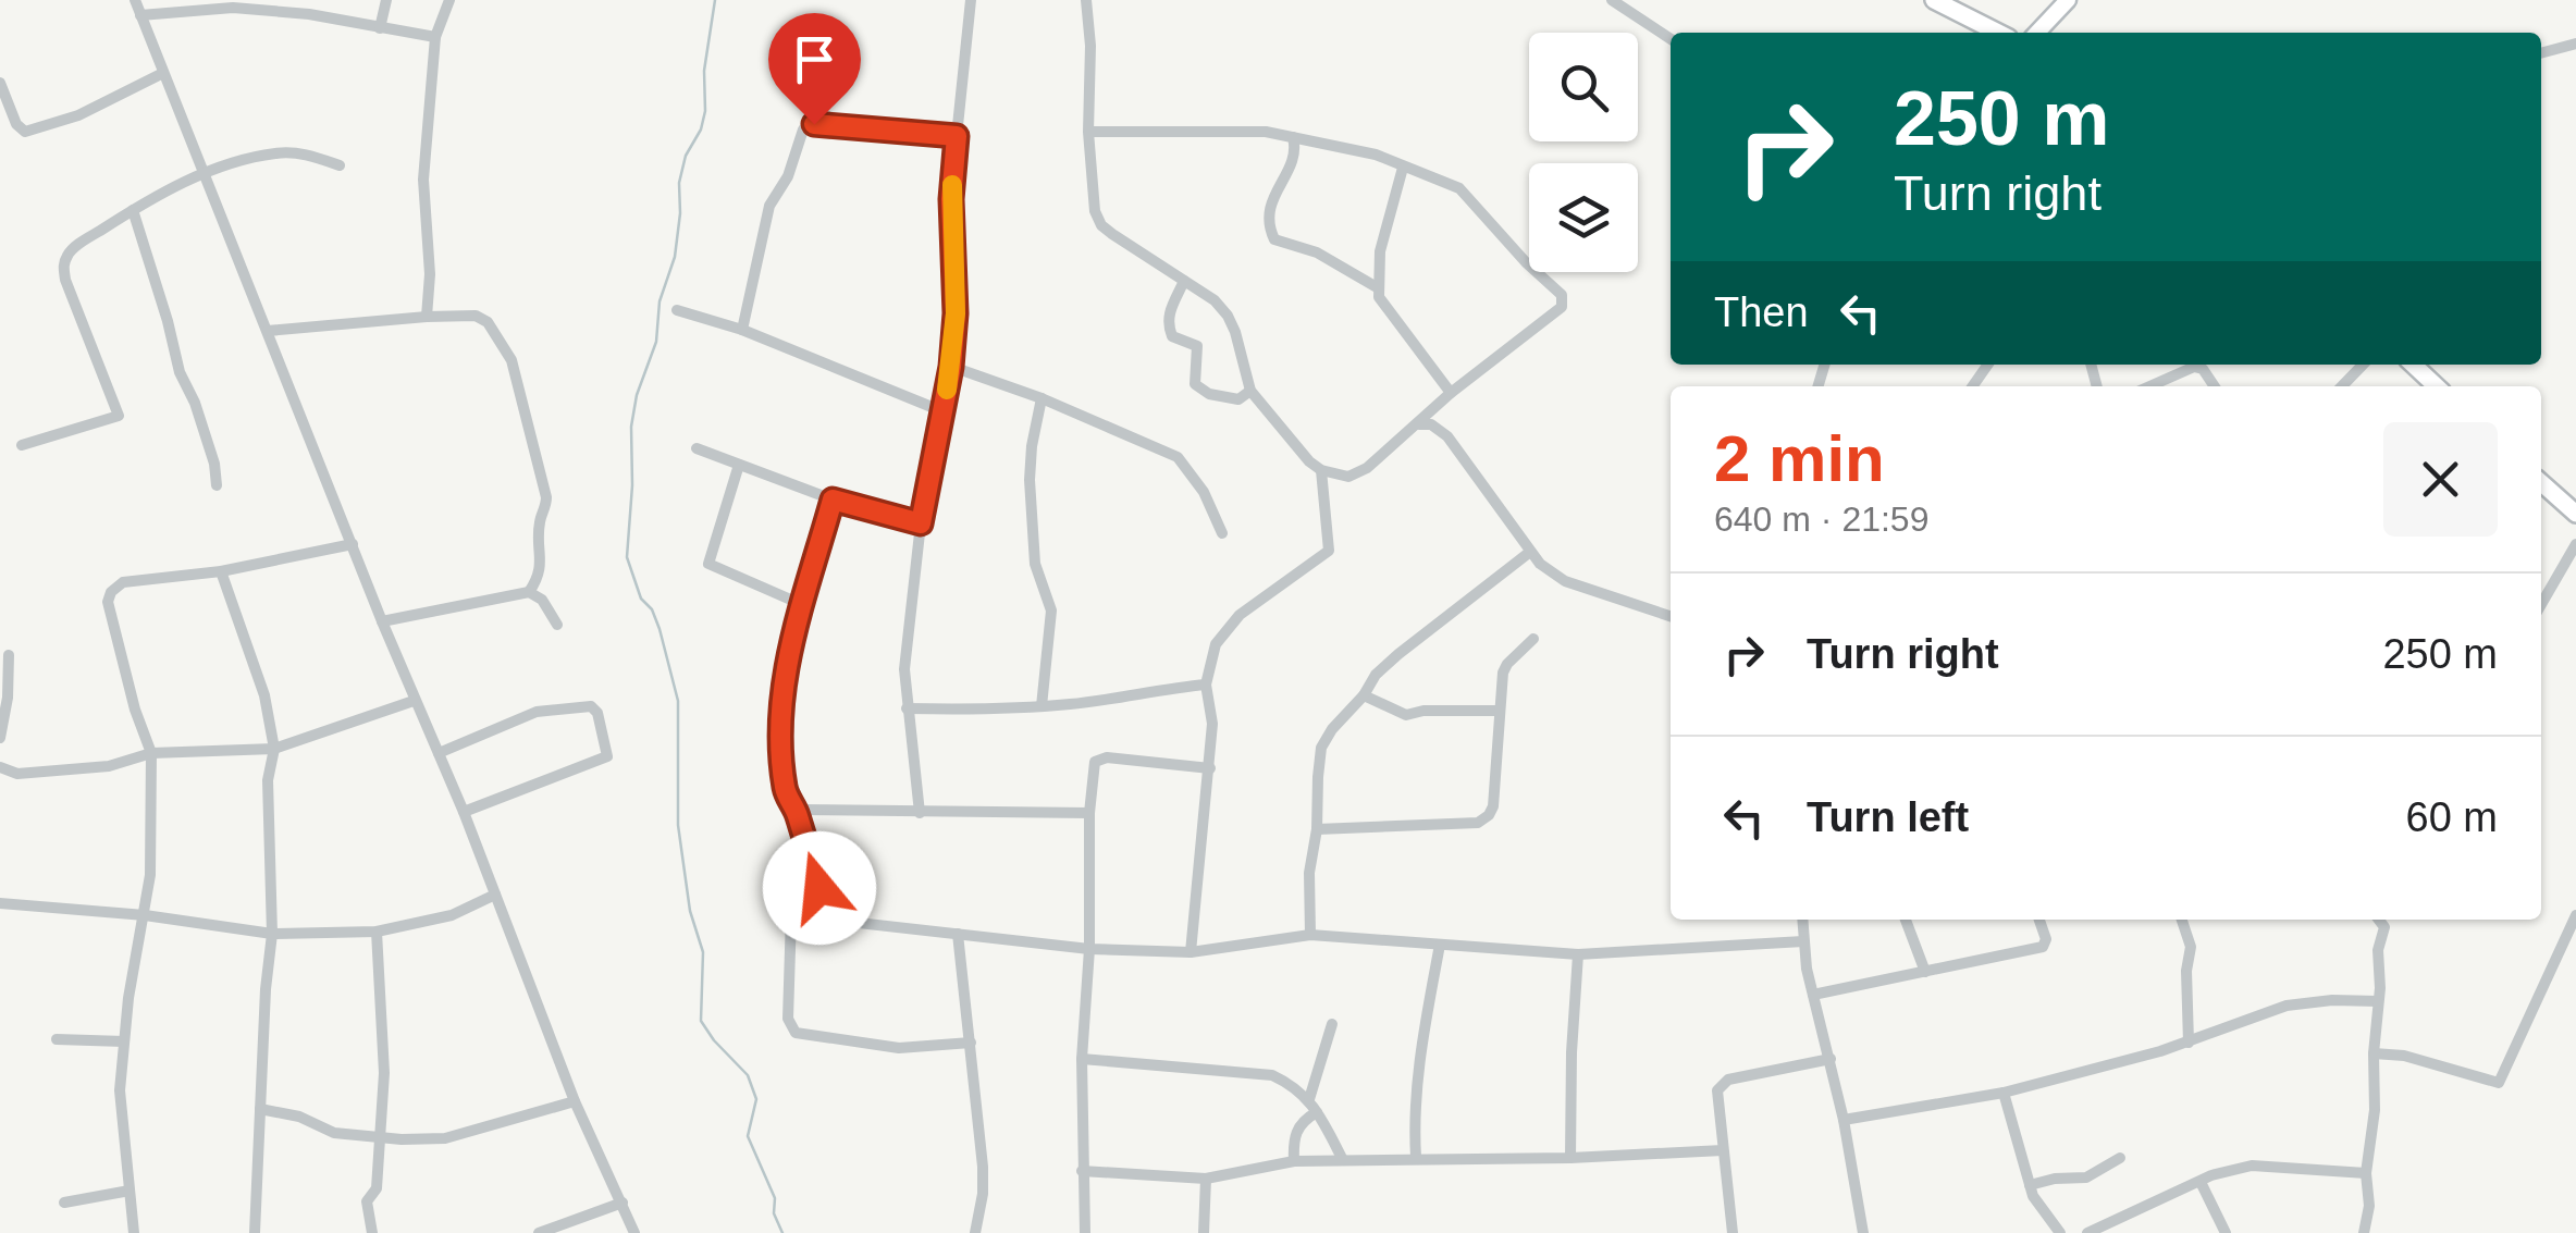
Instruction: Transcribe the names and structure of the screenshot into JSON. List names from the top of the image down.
{
  "page": {
    "turn": ["250 m", "Turn right"],
    "then": "Then",
    "heading": ["2 min", "640 m · 21:59"],
    "list": [
      {
        "name": "Turn right",
        "value": "250 m"
      },
      {
        "name": "Turn left",
        "value": "60 m"
      }
    ]
  }
}
